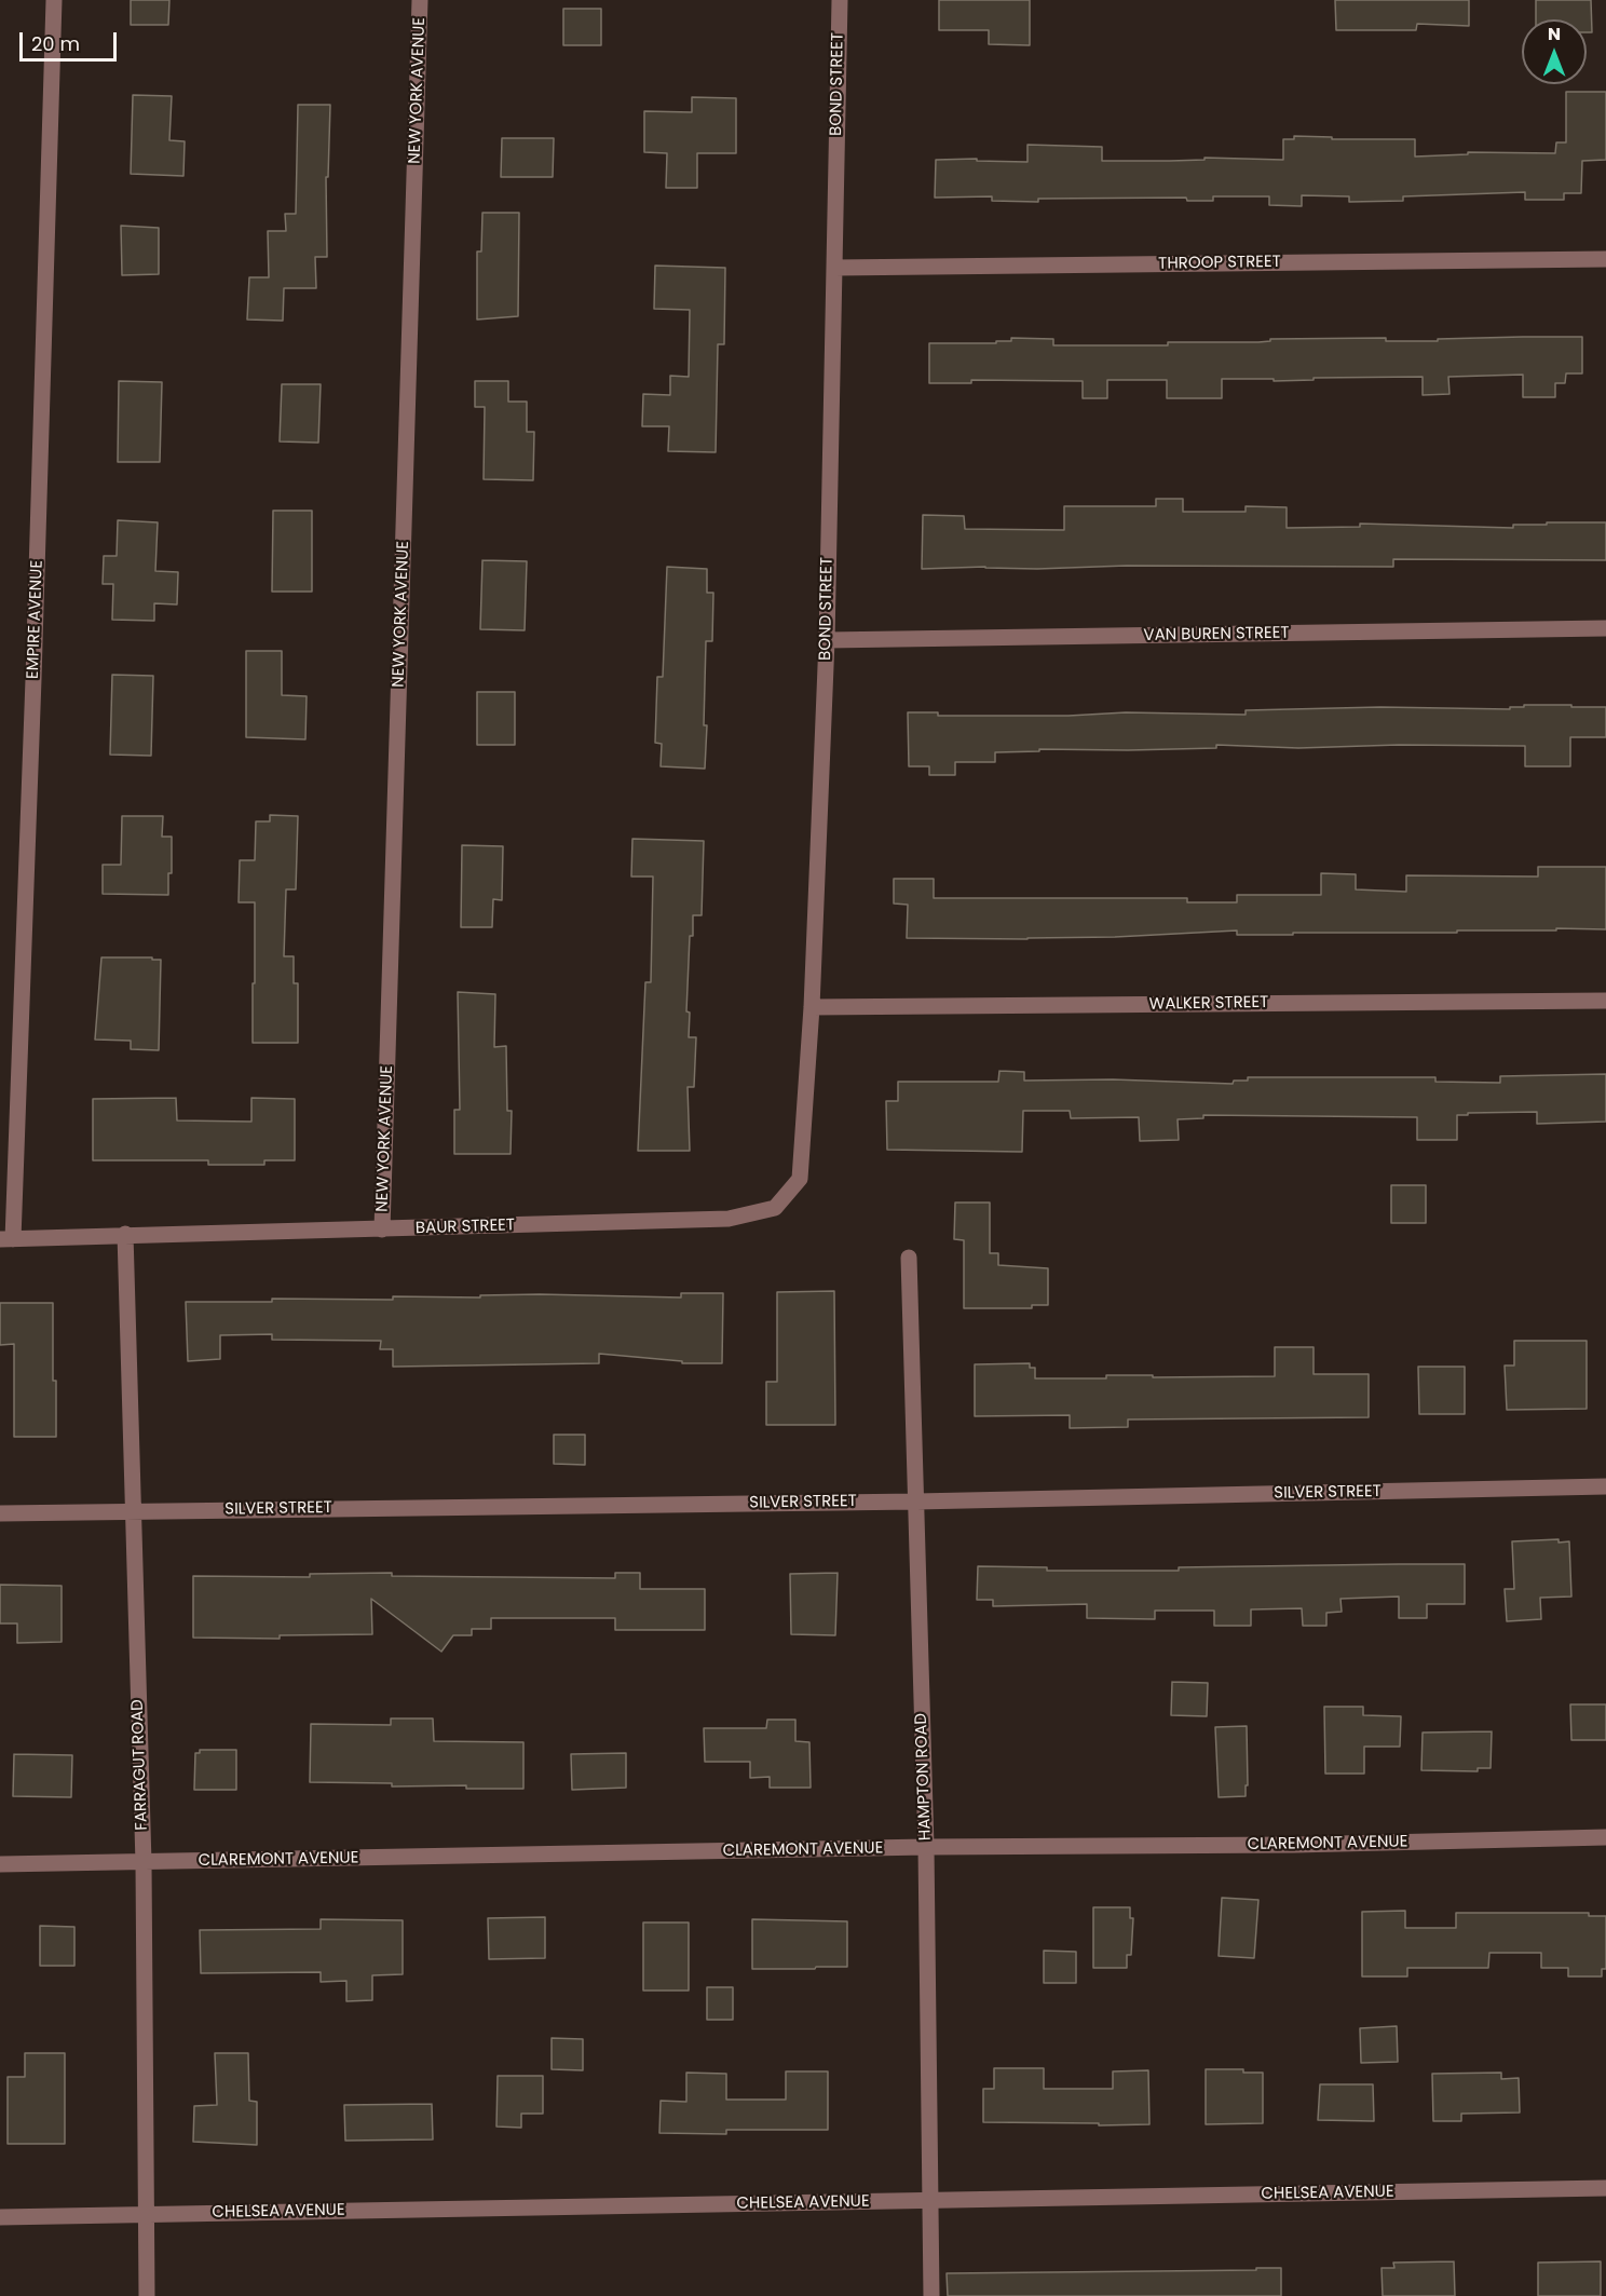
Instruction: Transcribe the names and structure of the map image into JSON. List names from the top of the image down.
{
  "streets": {
    "street": [
      "BOND STREET",
      "NEW YORK AVENUE",
      "THROOP STREET",
      "EMPIRE AVENUE",
      "VAN BUREN STREET",
      "WALKER STREET",
      "BAUR STREET",
      "SILVER STREET",
      "FARRAGUT ROAD",
      "HAMPTON ROAD",
      "CLAREMONT AVENUE",
      "CHELSEA AVENUE"
    ]
  },
  "crossings": [
    ["BOND STREET", "THROOP STREET"],
    ["BOND STREET", "VAN BUREN STREET"],
    ["BOND STREET", "WALKER STREET"],
    ["BOND STREET", "BAUR STREET"],
    ["NEW YORK AVENUE", "BAUR STREET"],
    ["EMPIRE AVENUE", "BAUR STREET"],
    ["BAUR STREET", "FARRAGUT ROAD"],
    ["SILVER STREET", "FARRAGUT ROAD"],
    ["SILVER STREET", "HAMPTON ROAD"],
    ["FARRAGUT ROAD", "CLAREMONT AVENUE"],
    ["FARRAGUT ROAD", "CHELSEA AVENUE"],
    ["HAMPTON ROAD", "CLAREMONT AVENUE"],
    ["HAMPTON ROAD", "CHELSEA AVENUE"]
  ],
  "scale_bar": "20 m",
  "north": "top"
}
